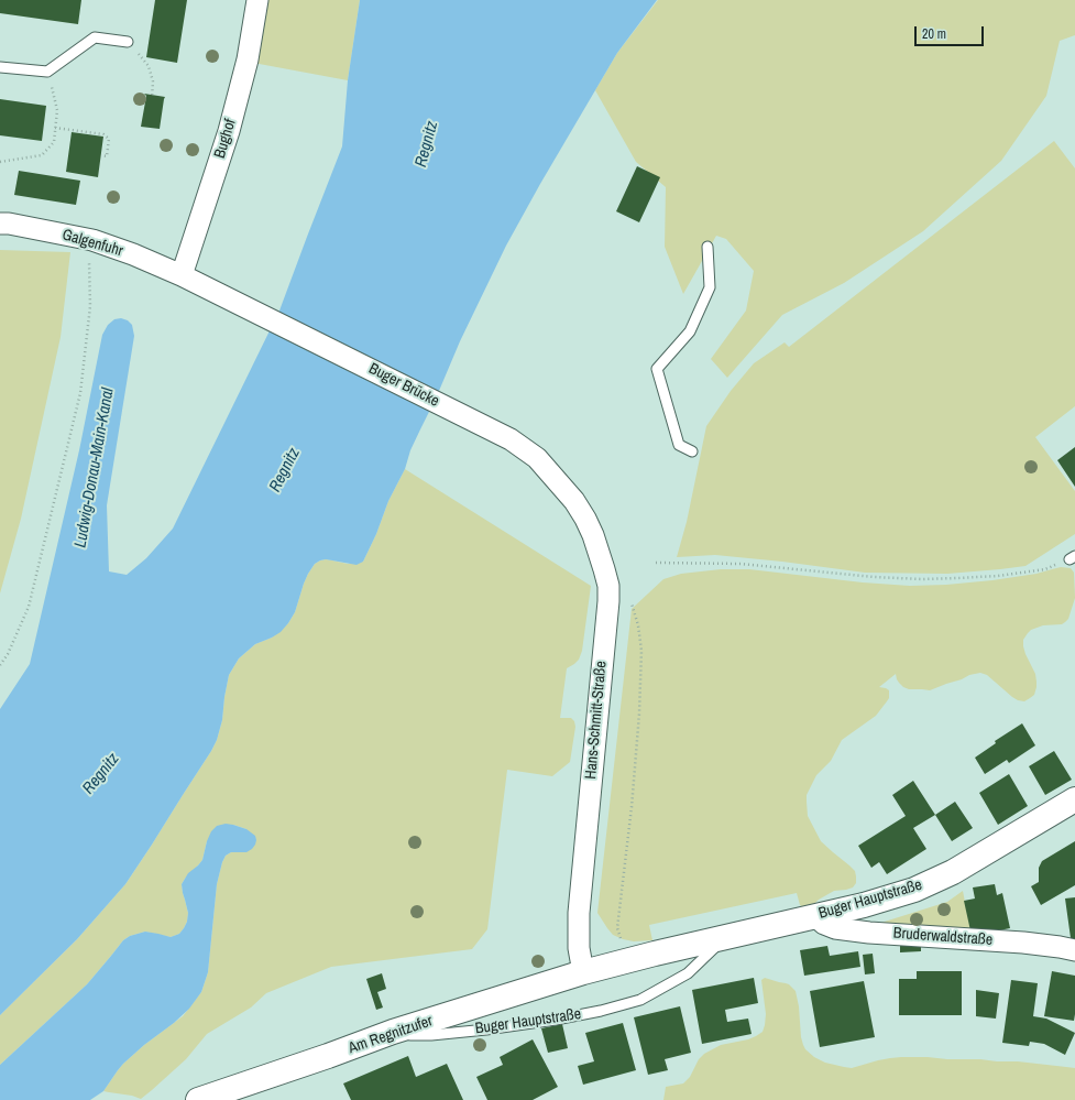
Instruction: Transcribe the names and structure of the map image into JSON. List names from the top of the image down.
{
  "streets": {
    "street": [
      "Bughof",
      "Galgenfuhr",
      "Buger Brücke",
      "Hans-Schmitt-Straße",
      "Buger Hauptstraße",
      "Bruderwaldstraße",
      "Am Regnitzufer"
    ]
  },
  "crossings": [
    ["Bughof", "Galgenfuhr"],
    ["Bughof", "Buger Brücke"],
    ["Galgenfuhr", "Buger Brücke"],
    ["Buger Brücke", "Hans-Schmitt-Straße"],
    ["Hans-Schmitt-Straße", "Buger Hauptstraße"],
    ["Hans-Schmitt-Straße", "Am Regnitzufer"],
    ["Buger Hauptstraße", "Bruderwaldstraße"],
    ["Buger Hauptstraße", "Am Regnitzufer"]
  ],
  "water": ["Regnitz", "Ludwig-Donau-Main-Kanal"],
  "scale_bar": "20 m"
}
